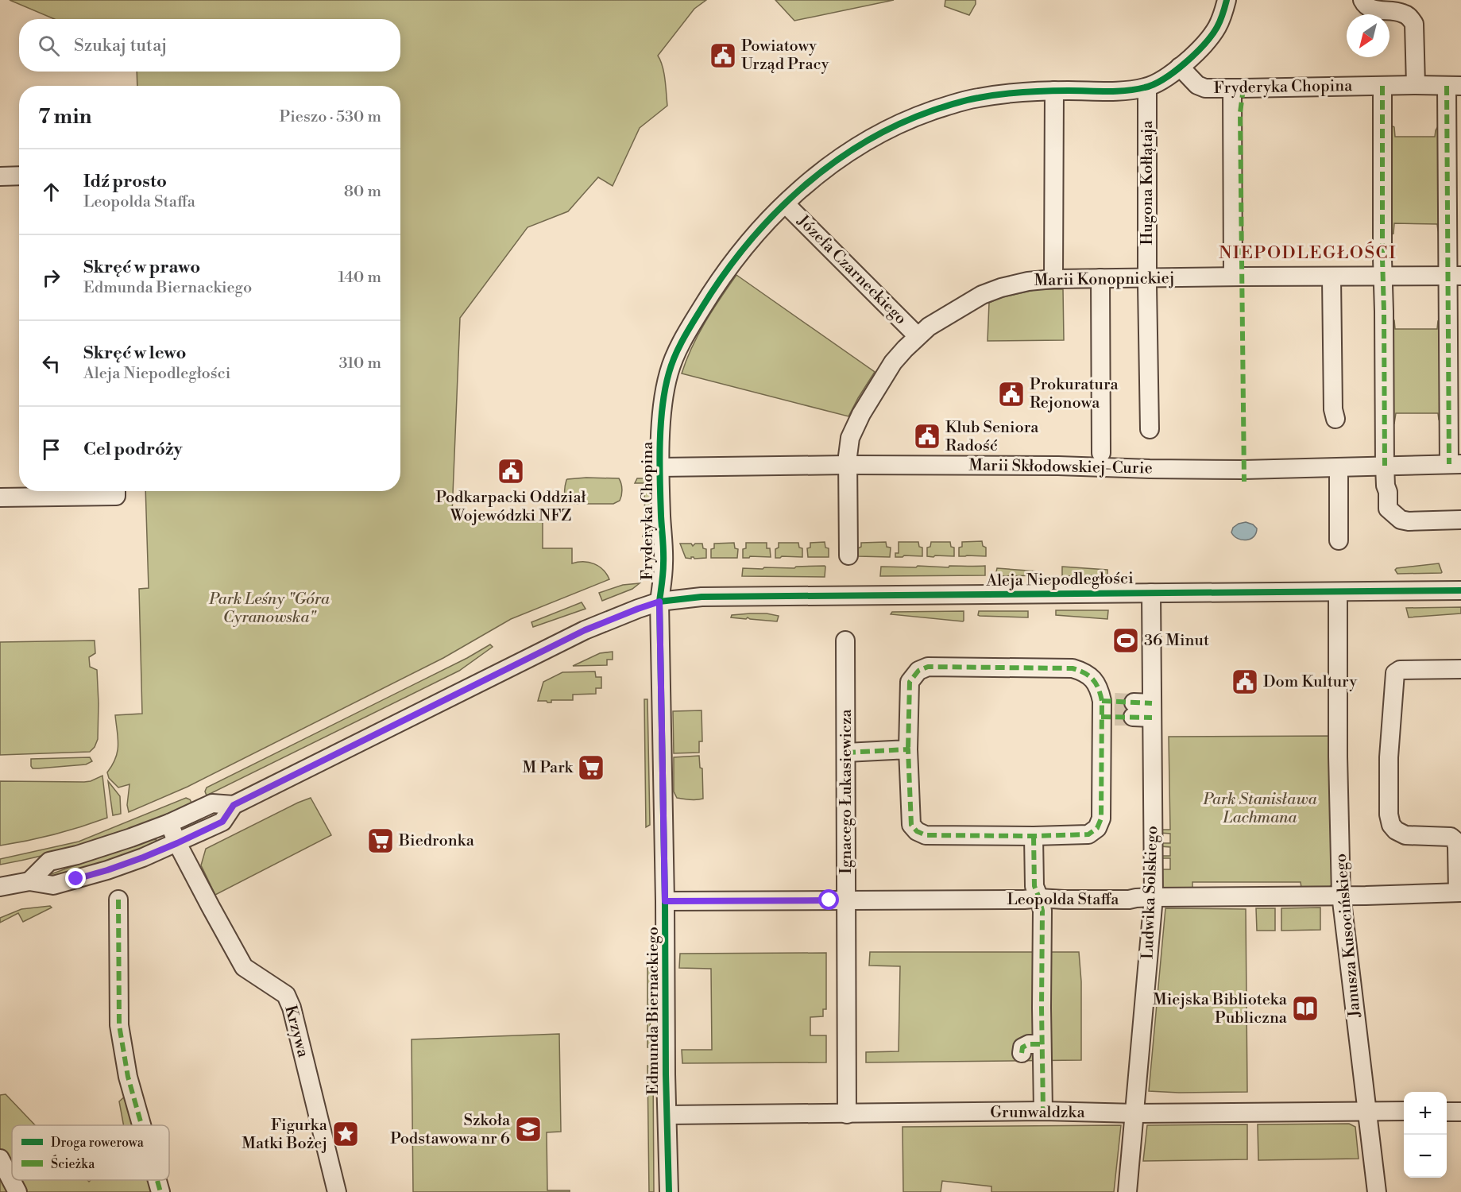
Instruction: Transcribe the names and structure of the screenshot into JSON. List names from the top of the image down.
{
  "streets": {
    "street": [
      "Fryderyka Chopina",
      "Hugona Kołłątaja",
      "Józefa Czarneckiego",
      "Marii Konopnickiej",
      "Marii Skłodowskiej-Curie",
      "Aleja Niepodległości",
      "Ignacego Łukasiewicza",
      "Ludwika Solskiego",
      "Leopolda Staffa",
      "Janusza Kusocińskiego",
      "Edmunda Biernackiego",
      "Krzywa",
      "Grunwaldzka"
    ]
  },
  "crossings": [
    ["Fryderyka Chopina", "Hugona Kołłątaja"],
    ["Fryderyka Chopina", "Józefa Czarneckiego"],
    ["Fryderyka Chopina", "Marii Skłodowskiej-Curie"],
    ["Fryderyka Chopina", "Aleja Niepodległości"],
    ["Fryderyka Chopina", "Edmunda Biernackiego"],
    ["Hugona Kołłątaja", "Marii Konopnickiej"],
    ["Józefa Czarneckiego", "Marii Konopnickiej"],
    ["Marii Konopnickiej", "Marii Skłodowskiej-Curie"],
    ["Aleja Niepodległości", "Ludwika Solskiego"],
    ["Aleja Niepodległości", "Janusza Kusocińskiego"],
    ["Aleja Niepodległości", "Edmunda Biernackiego"],
    ["Aleja Niepodległości", "Krzywa"],
    ["Ignacego Łukasiewicza", "Leopolda Staffa"],
    ["Ignacego Łukasiewicza", "Grunwaldzka"],
    ["Ludwika Solskiego", "Leopolda Staffa"],
    ["Ludwika Solskiego", "Grunwaldzka"],
    ["Leopolda Staffa", "Janusza Kusocińskiego"],
    ["Leopolda Staffa", "Edmunda Biernackiego"],
    ["Janusza Kusocińskiego", "Grunwaldzka"],
    ["Edmunda Biernackiego", "Grunwaldzka"]
  ],
  "districts": ["NIEPODLEGŁOŚCI"],
  "parks": ["Park Leśny \"Góra Cyranowska\"", "Park Stanisława Lachmana"],
  "places": {
    "public building": [
      "Powiatowy Urząd Pracy",
      "Prokuratura Rejonowa",
      "Klub Seniora Radość",
      "Podkarpacki Oddział Wojewódzki NFZ",
      "Dom Kultury"
    ],
    "sports": ["36 Minut"],
    "supermarket": ["M Park", "Biedronka"],
    "library": ["Miejska Biblioteka Publiczna"],
    "school or university": ["Szkoła Podstawowa nr 6"],
    "place": ["Figurka Matki Bożej"]
  },
  "legend": ["Droga rowerowa", "Ścieżka"],
  "north": "bottom left",
  "page": {
    "search": "Szukaj tutaj",
    "heading": ["7 min", "Pieszo · 530 m"],
    "list": [
      ["Idź prosto", "Leopolda Staffa", "80 m"],
      ["Skręć w prawo", "Edmunda Biernackiego", "140 m"],
      ["Skręć w lewo", "Aleja Niepodległości", "310 m"],
      "Cel podróży"
    ],
    "map_buttons": ["+", "−"]
  }
}
